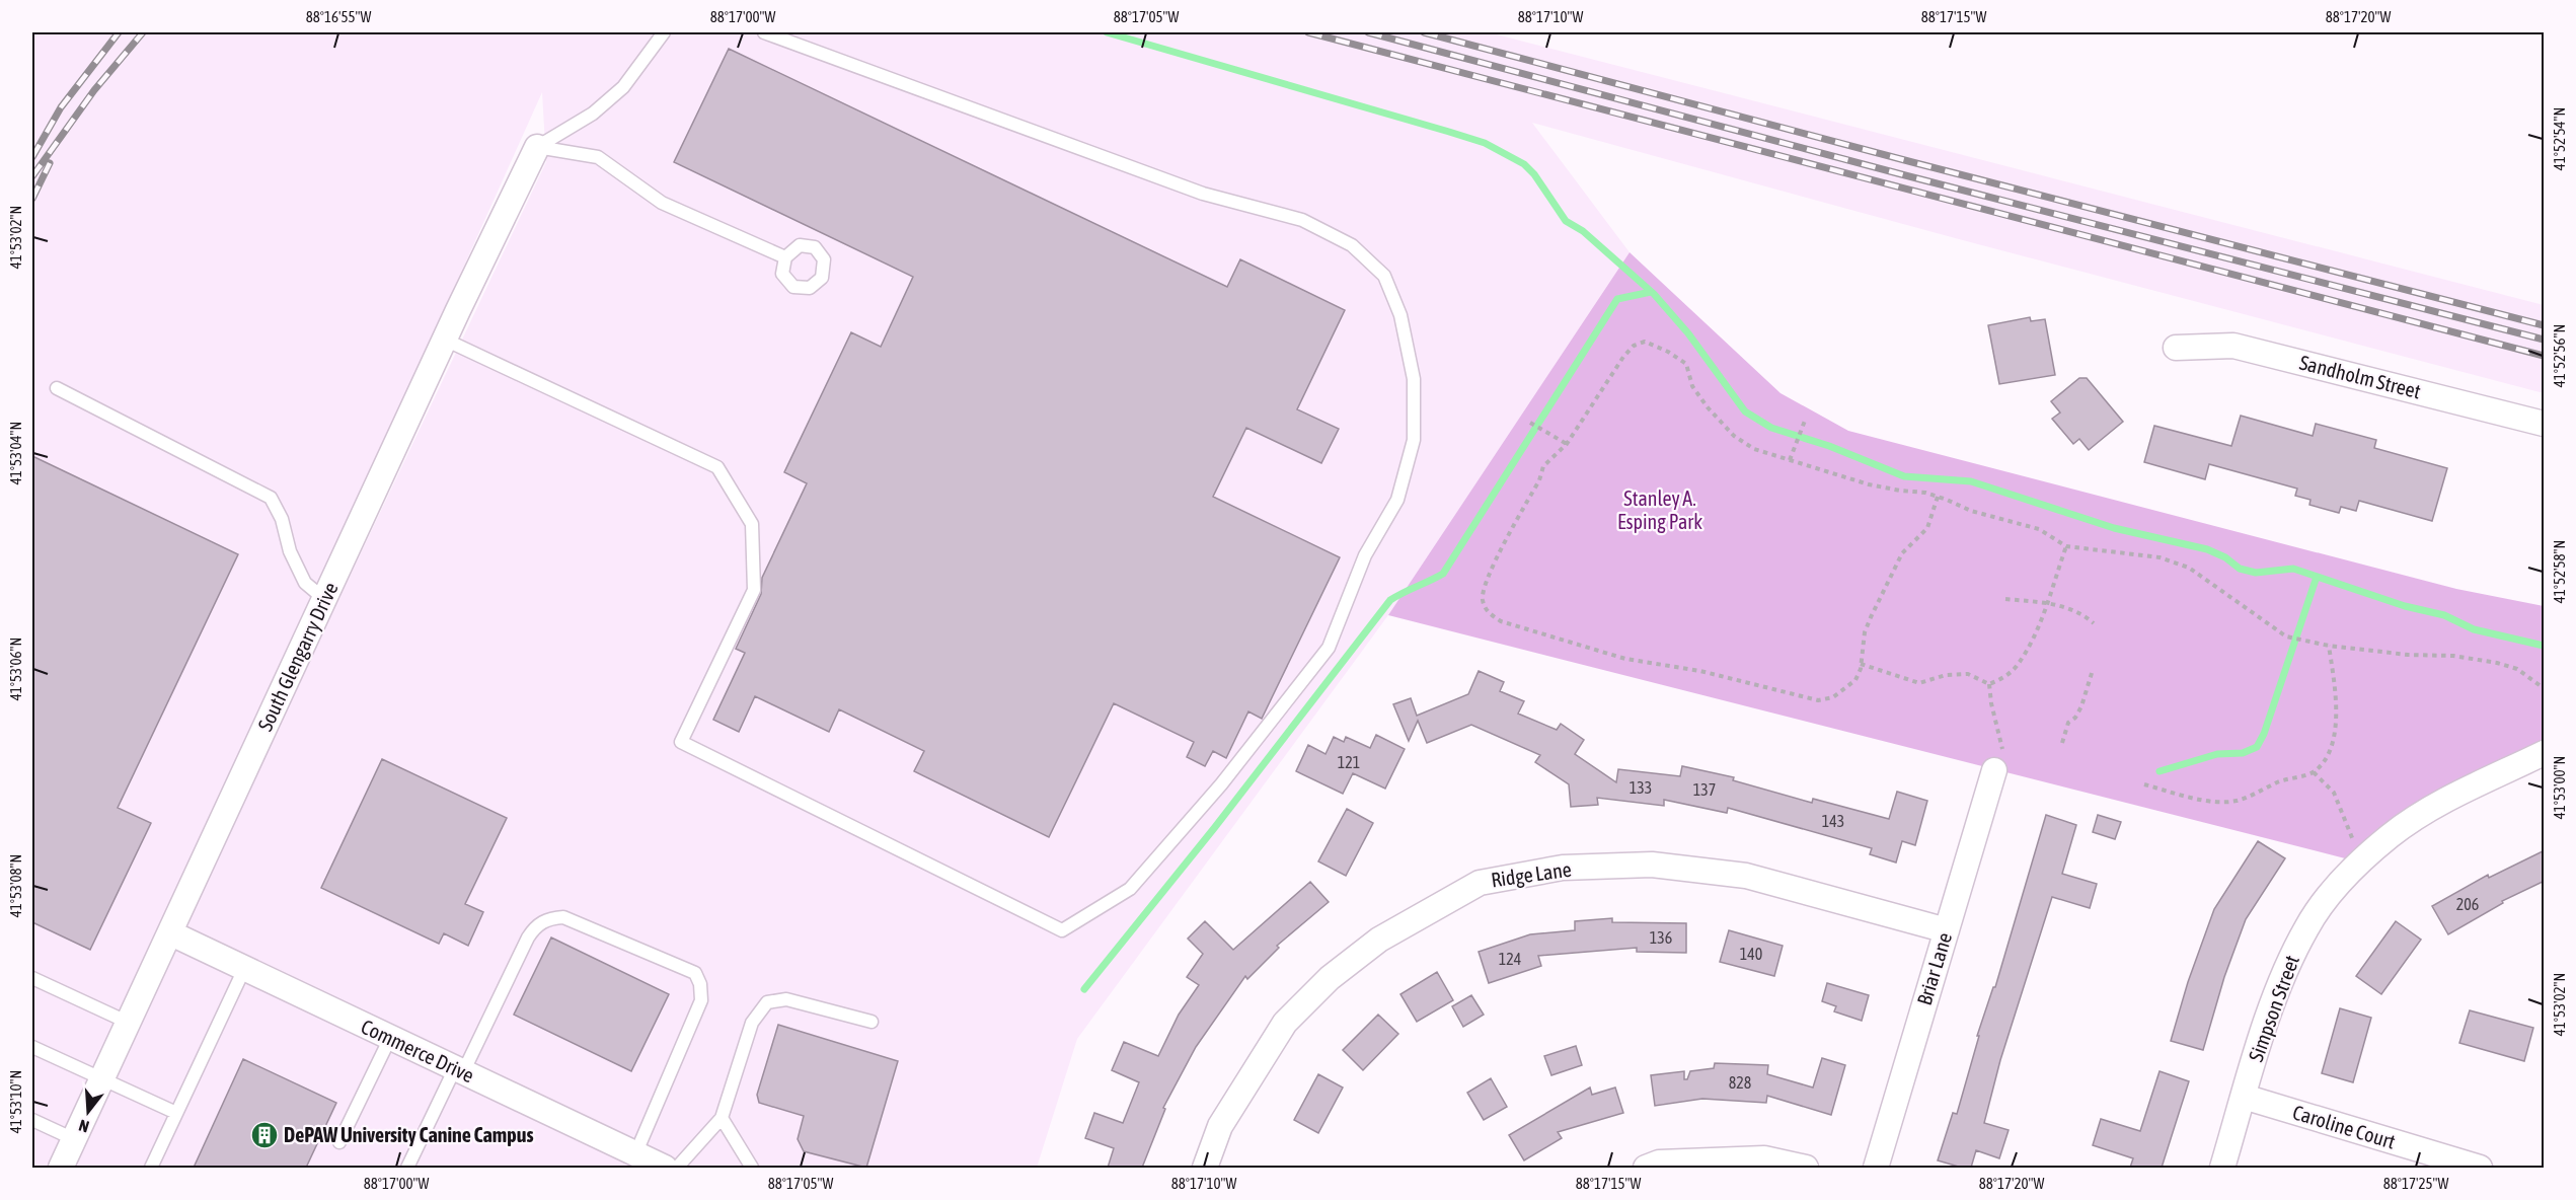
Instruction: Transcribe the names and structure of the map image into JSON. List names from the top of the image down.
{
  "streets": {
    "street": [
      "Sandholm Street",
      "South Glengarry Drive",
      "Ridge Lane",
      "Briar Lane",
      "Simpson Street",
      "Commerce Drive",
      "Caroline Court"
    ]
  },
  "crossings": [
    ["South Glengarry Drive", "Commerce Drive"],
    ["Ridge Lane", "Briar Lane"],
    ["Simpson Street", "Caroline Court"]
  ],
  "parks": ["Stanley A. Esping Park"],
  "places": {
    "building": ["DePAW University Canine Campus"]
  },
  "house_numbers": [
    "121",
    "133",
    "137",
    "143",
    "206",
    "136",
    "140",
    "124",
    "828"
  ],
  "north": "bottom",
  "coordinates": [
    "88°16'55\"W",
    "88°17'00\"W",
    "88°17'05\"W",
    "88°17'10\"W",
    "88°17'15\"W",
    "88°17'20\"W",
    "41°52'54\"N",
    "41°53'02\"N",
    "41°52'56\"N",
    "41°53'04\"N",
    "41°52'58\"N",
    "41°53'06\"N",
    "41°53'00\"N",
    "41°53'08\"N",
    "41°53'10\"N",
    "88°17'25\"W"
  ]
}
